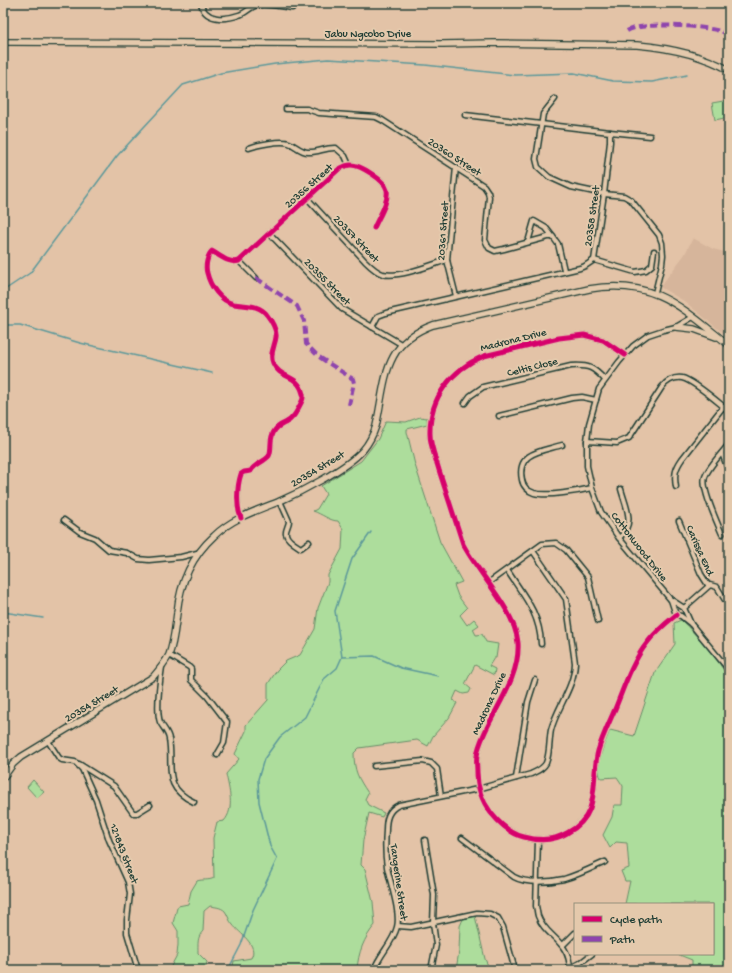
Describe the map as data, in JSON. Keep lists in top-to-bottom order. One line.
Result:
{"streets":{"street":["Jabu Ngcobo Drive","20360 Street","20356 Street","20358 Street","20361 Street","20357 Street","20355 Street","Madrona Drive","Celtis Close","20354 Street","Cottonwood Drive","Carissa End","121843 Street","Tangerine Street"]},"crossings":[["20360 Street","20361 Street"],["20356 Street","20357 Street"],["20356 Street","20355 Street"],["20358 Street","20361 Street"],["20358 Street","20355 Street"],["20361 Street","20357 Street"],["20355 Street","20354 Street"],["Madrona Drive","Cottonwood Drive"],["Madrona Drive","Tangerine Street"],["Celtis Close","Cottonwood Drive"],["20354 Street","Cottonwood Drive"]],"legend":["Cycle path","Path"]}
